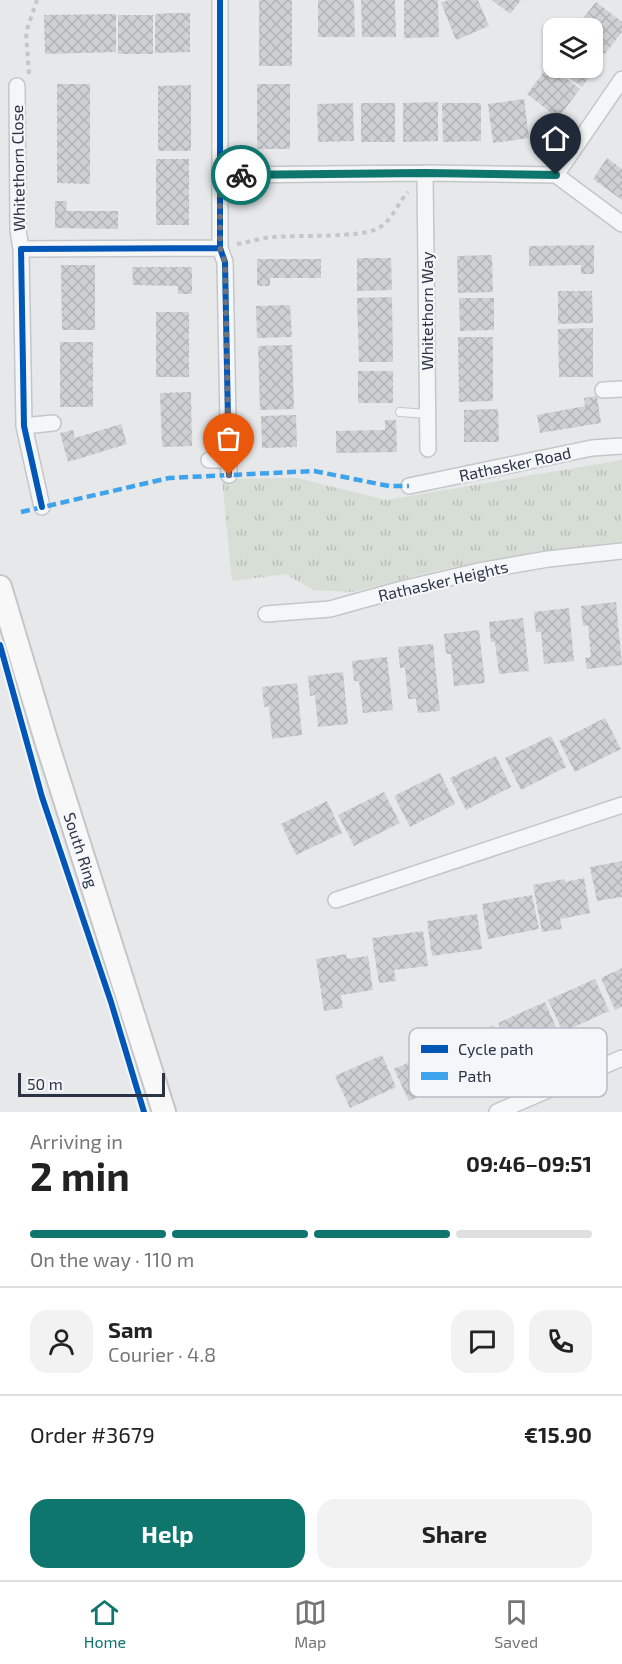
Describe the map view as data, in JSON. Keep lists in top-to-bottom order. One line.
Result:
{"streets":{"main road":["South Ring"],"street":["Whitethorn Close","Whitethorn Way","Rathasker Road","Rathasker Heights"]},"legend":["Cycle path","Path"],"scale_bar":"50 m","page":{"scale":"50 m","heading":["2 min","Arriving in","09:46–09:51"],"panel":["Sam","Courier · 4.8","Order #3679","€15.90"],"bar":"On the way · 110 m","buttons":["Help","Share"],"tabs":["Home","Map","Saved"]}}
